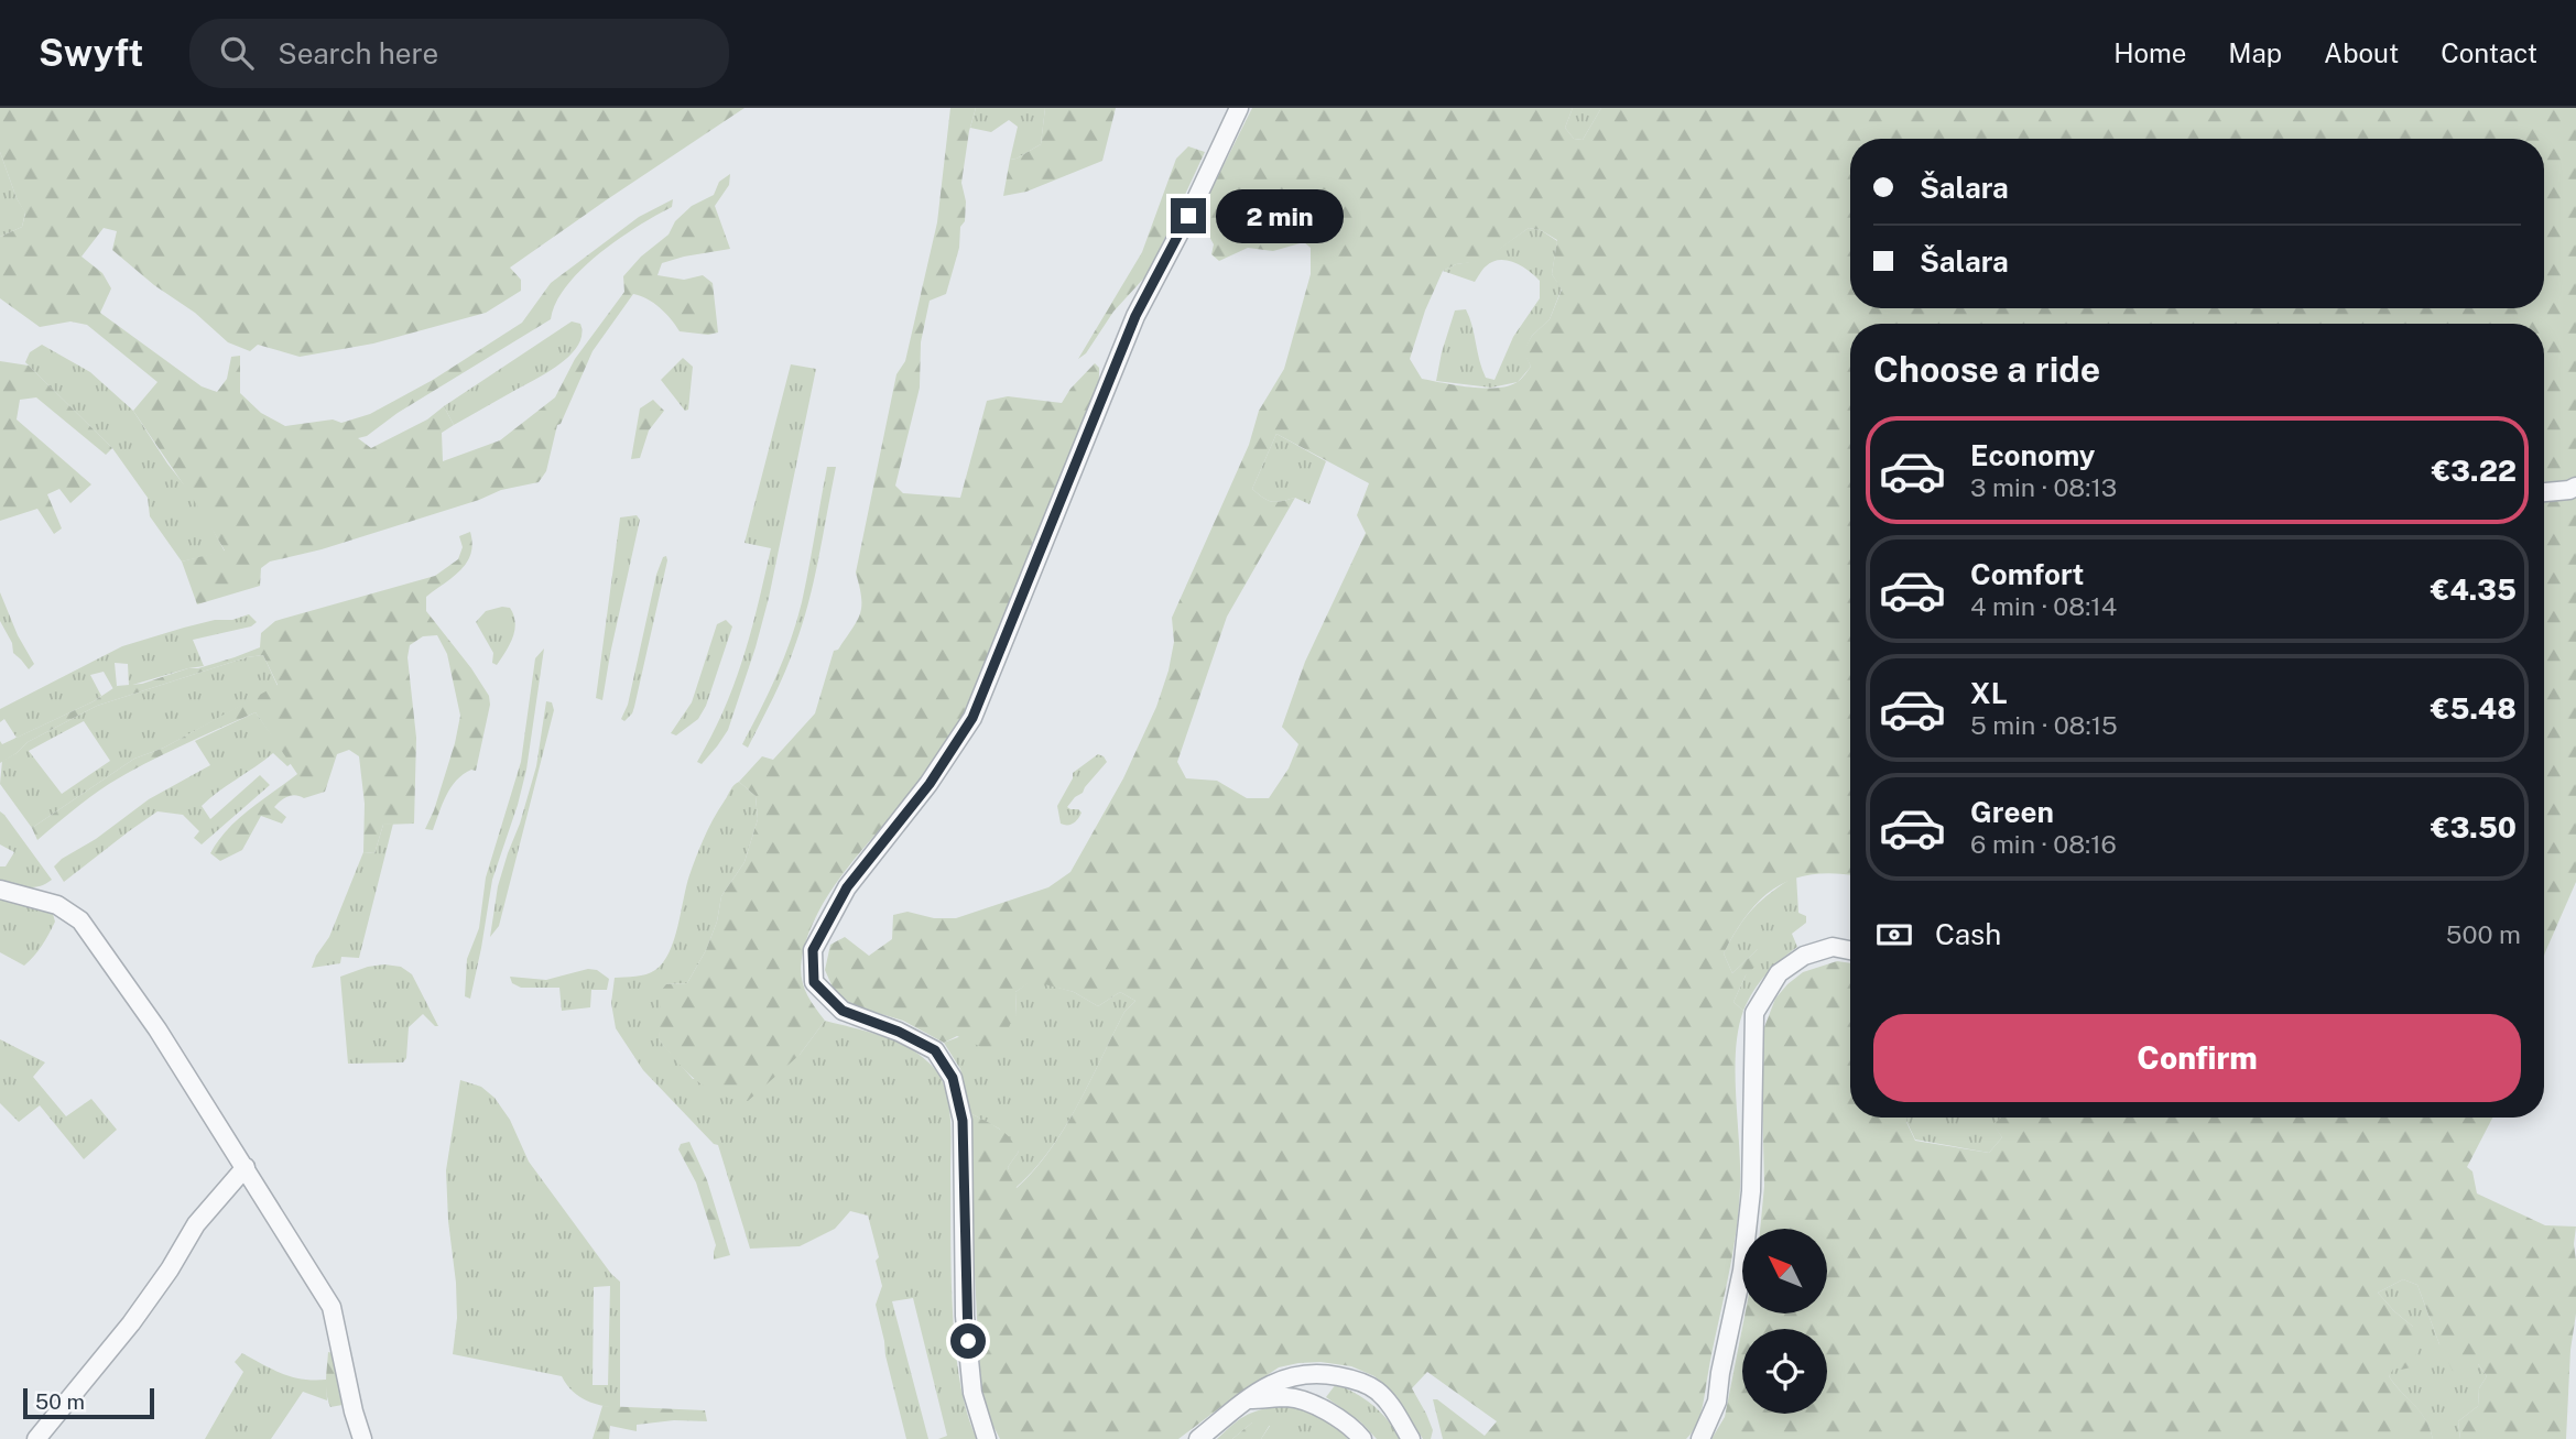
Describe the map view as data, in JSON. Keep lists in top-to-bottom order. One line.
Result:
{"scale_bar":"50 m","north":"top left","page":{"header":"Swyft","search":"Search here","nav":["Home","Map","About","Contact"],"banner":["Šalara","Šalara"],"bubble":"2 min","heading":"Choose a ride","list":[{"name":"Economy","note":"3 min · 08:13","value":"€3.22"},{"name":"Comfort","note":"4 min · 08:14","value":"€4.35"},{"name":"XL","note":"5 min · 08:15","value":"€5.48"},{"name":"Green","note":"6 min · 08:16","value":"€3.50"}],"pay":["Cash","500 m"],"buttons":"Confirm","scale":"50 m"}}
